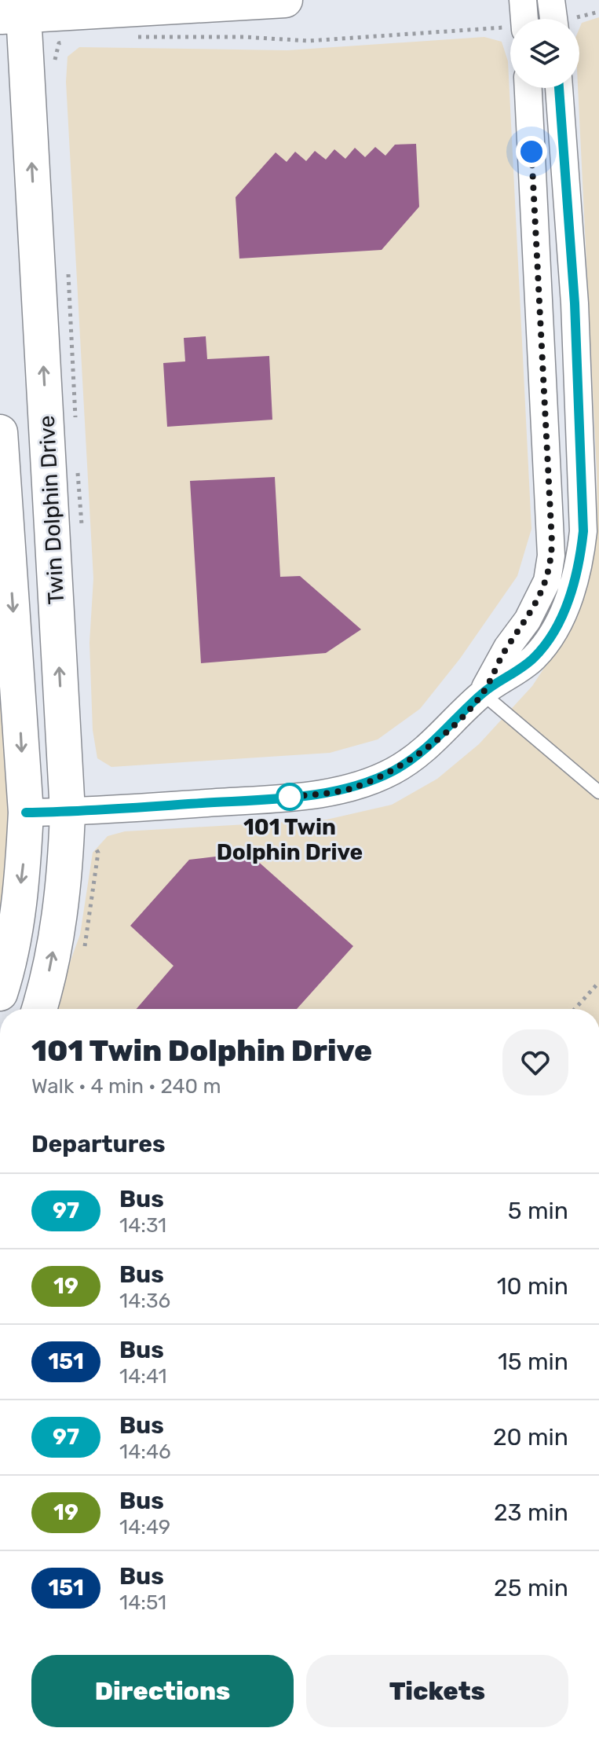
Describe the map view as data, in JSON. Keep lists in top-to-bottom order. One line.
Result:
{"streets":{"main road":["Twin Dolphin Drive"]},"places":["101 Twin Dolphin Drive"],"lines":["bus line 97"],"page":{"heading":[["101 Twin Dolphin Drive","Walk · 4 min · 240 m"],"Departures"],"list":[{"mark":"97","name":"Bus","note":"14:31","value":"5 min"},{"mark":"19","name":"Bus","note":"14:36","value":"10 min"},{"mark":"151","name":"Bus","note":"14:41","value":"15 min"},{"mark":"97","name":"Bus","note":"14:46","value":"20 min"},{"mark":"19","name":"Bus","note":"14:49","value":"23 min"},{"mark":"151","name":"Bus","note":"14:51","value":"25 min"}],"buttons":["Directions","Tickets"]}}
